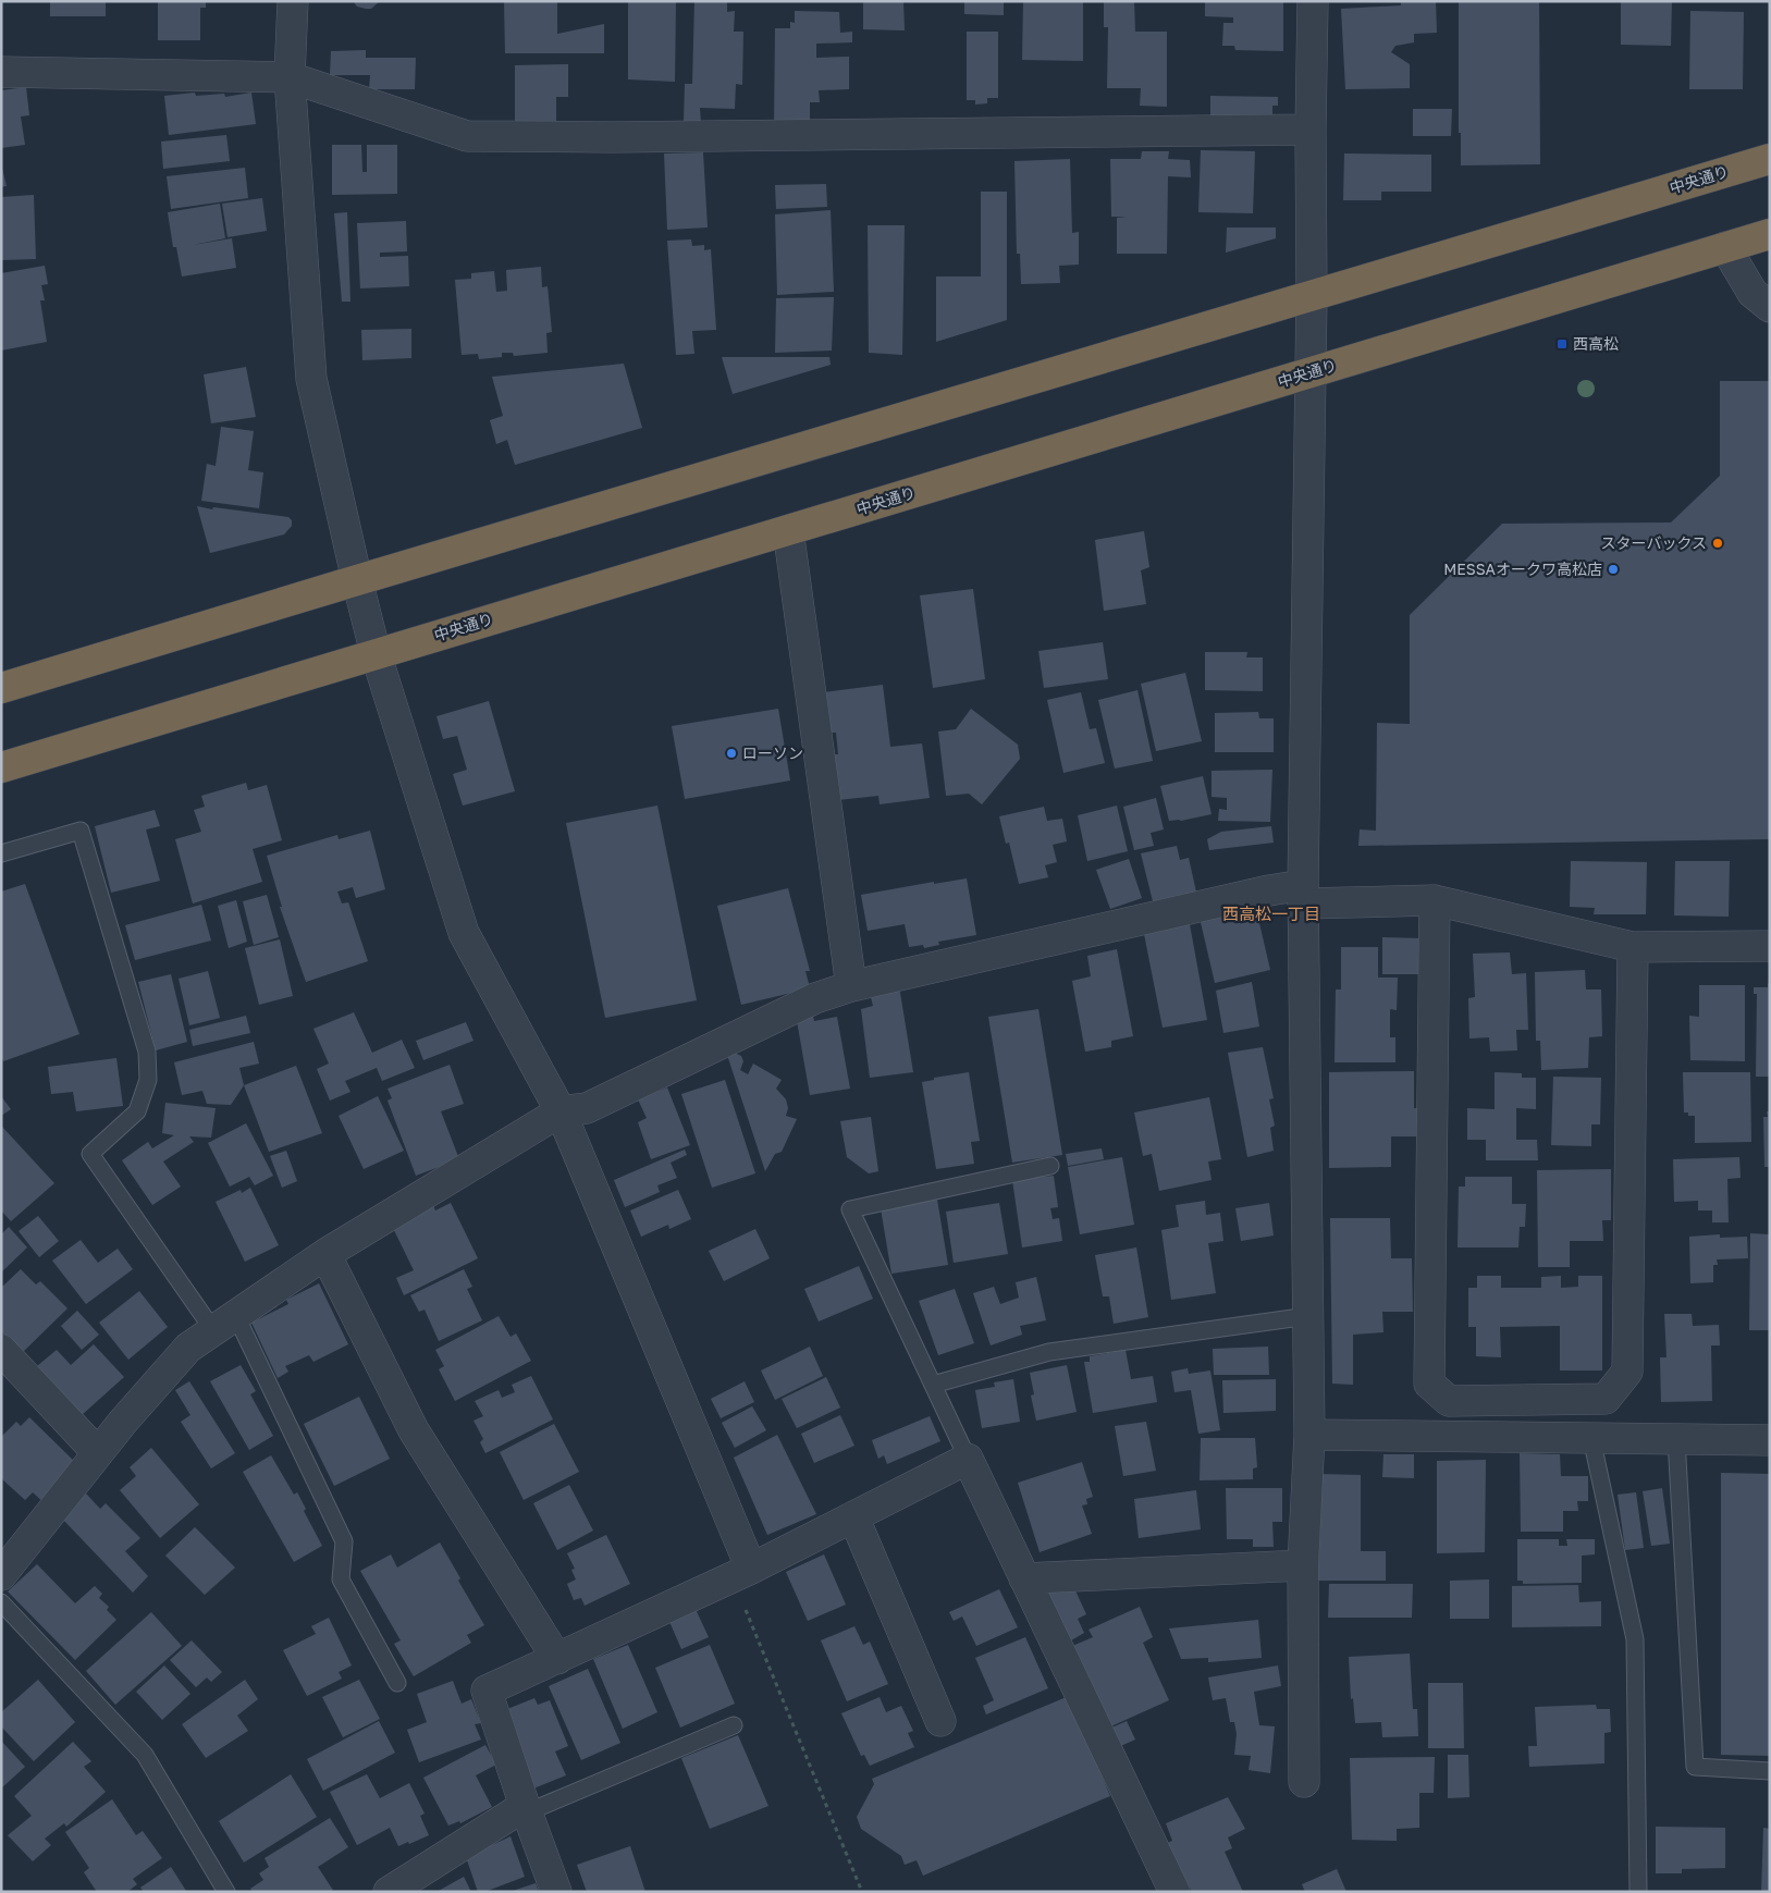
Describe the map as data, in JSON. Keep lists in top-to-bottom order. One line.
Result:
{"streets":{"highway":["中央通り"]},"districts":["西高松一丁目"],"places":{"transit":["西高松"],"other":["スターバックス","MESSAオークワ高松店","ローソン"]}}
